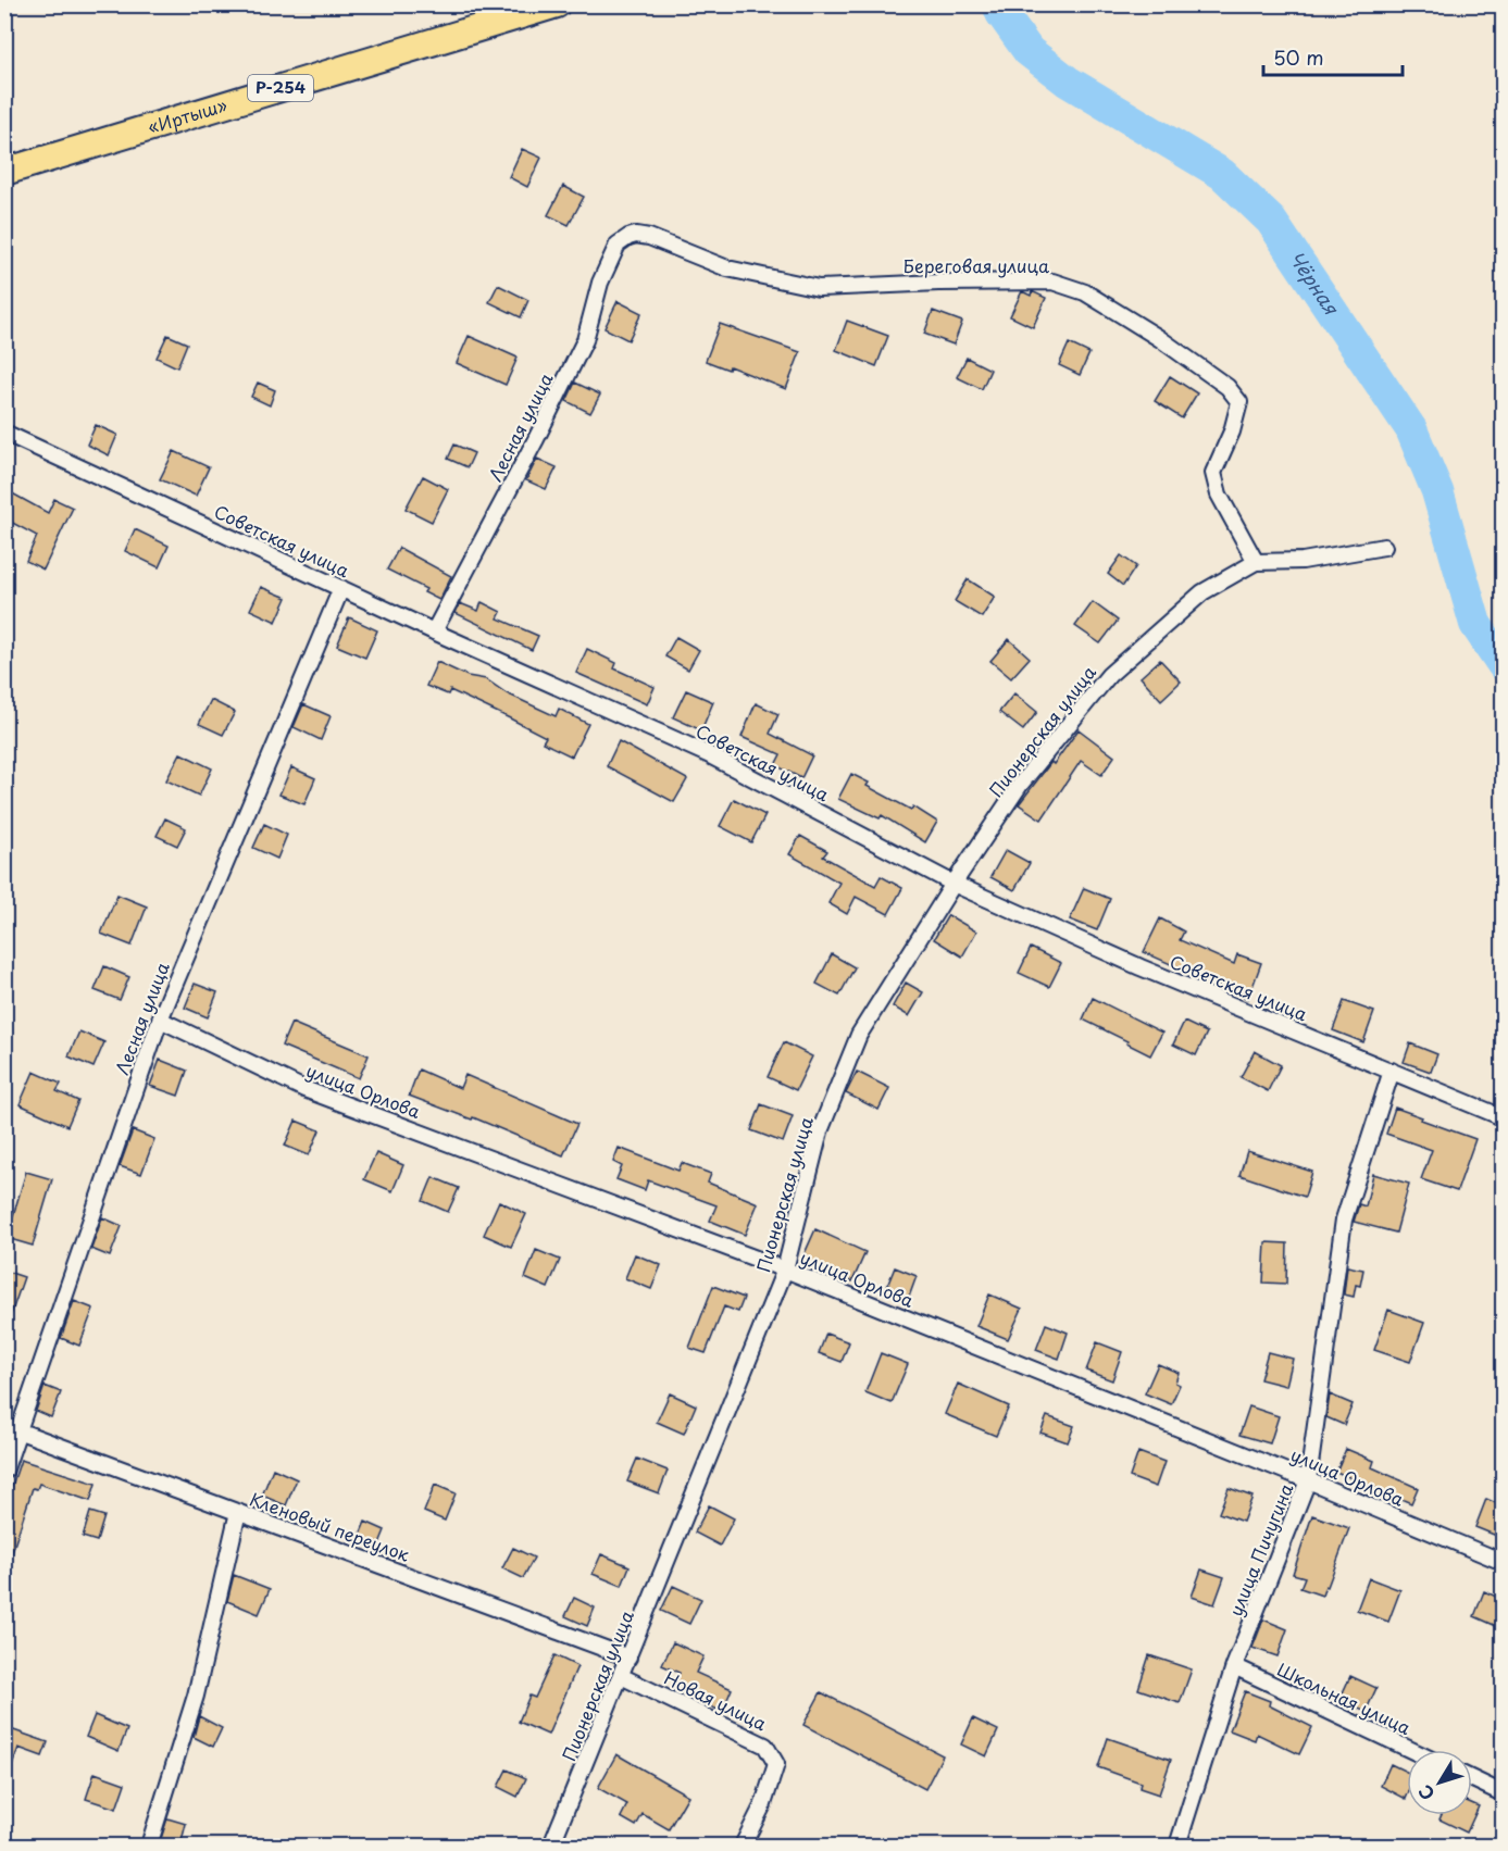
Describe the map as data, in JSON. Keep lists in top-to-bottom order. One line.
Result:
{"streets":{"highway":["Р-254","«Иртыш»"],"street":["Береговая улица","Лесная улица","Советская улица","Пионерская улица","улица Орлова","Кленовый переулок","улица Пичугина","Школьная улица","Новая улица"]},"crossings":[["Береговая улица","Лесная улица"],["Береговая улица","Пионерская улица"],["Лесная улица","Советская улица"],["Лесная улица","улица Орлова"],["Лесная улица","Кленовый переулок"],["Советская улица","Пионерская улица"],["Советская улица","улица Пичугина"],["Пионерская улица","улица Орлова"],["Пионерская улица","Кленовый переулок"],["Пионерская улица","Новая улица"],["улица Орлова","улица Пичугина"],["улица Пичугина","Школьная улица"]],"water":["Чёрная"],"scale_bar":"50 m","north":"bottom left"}
